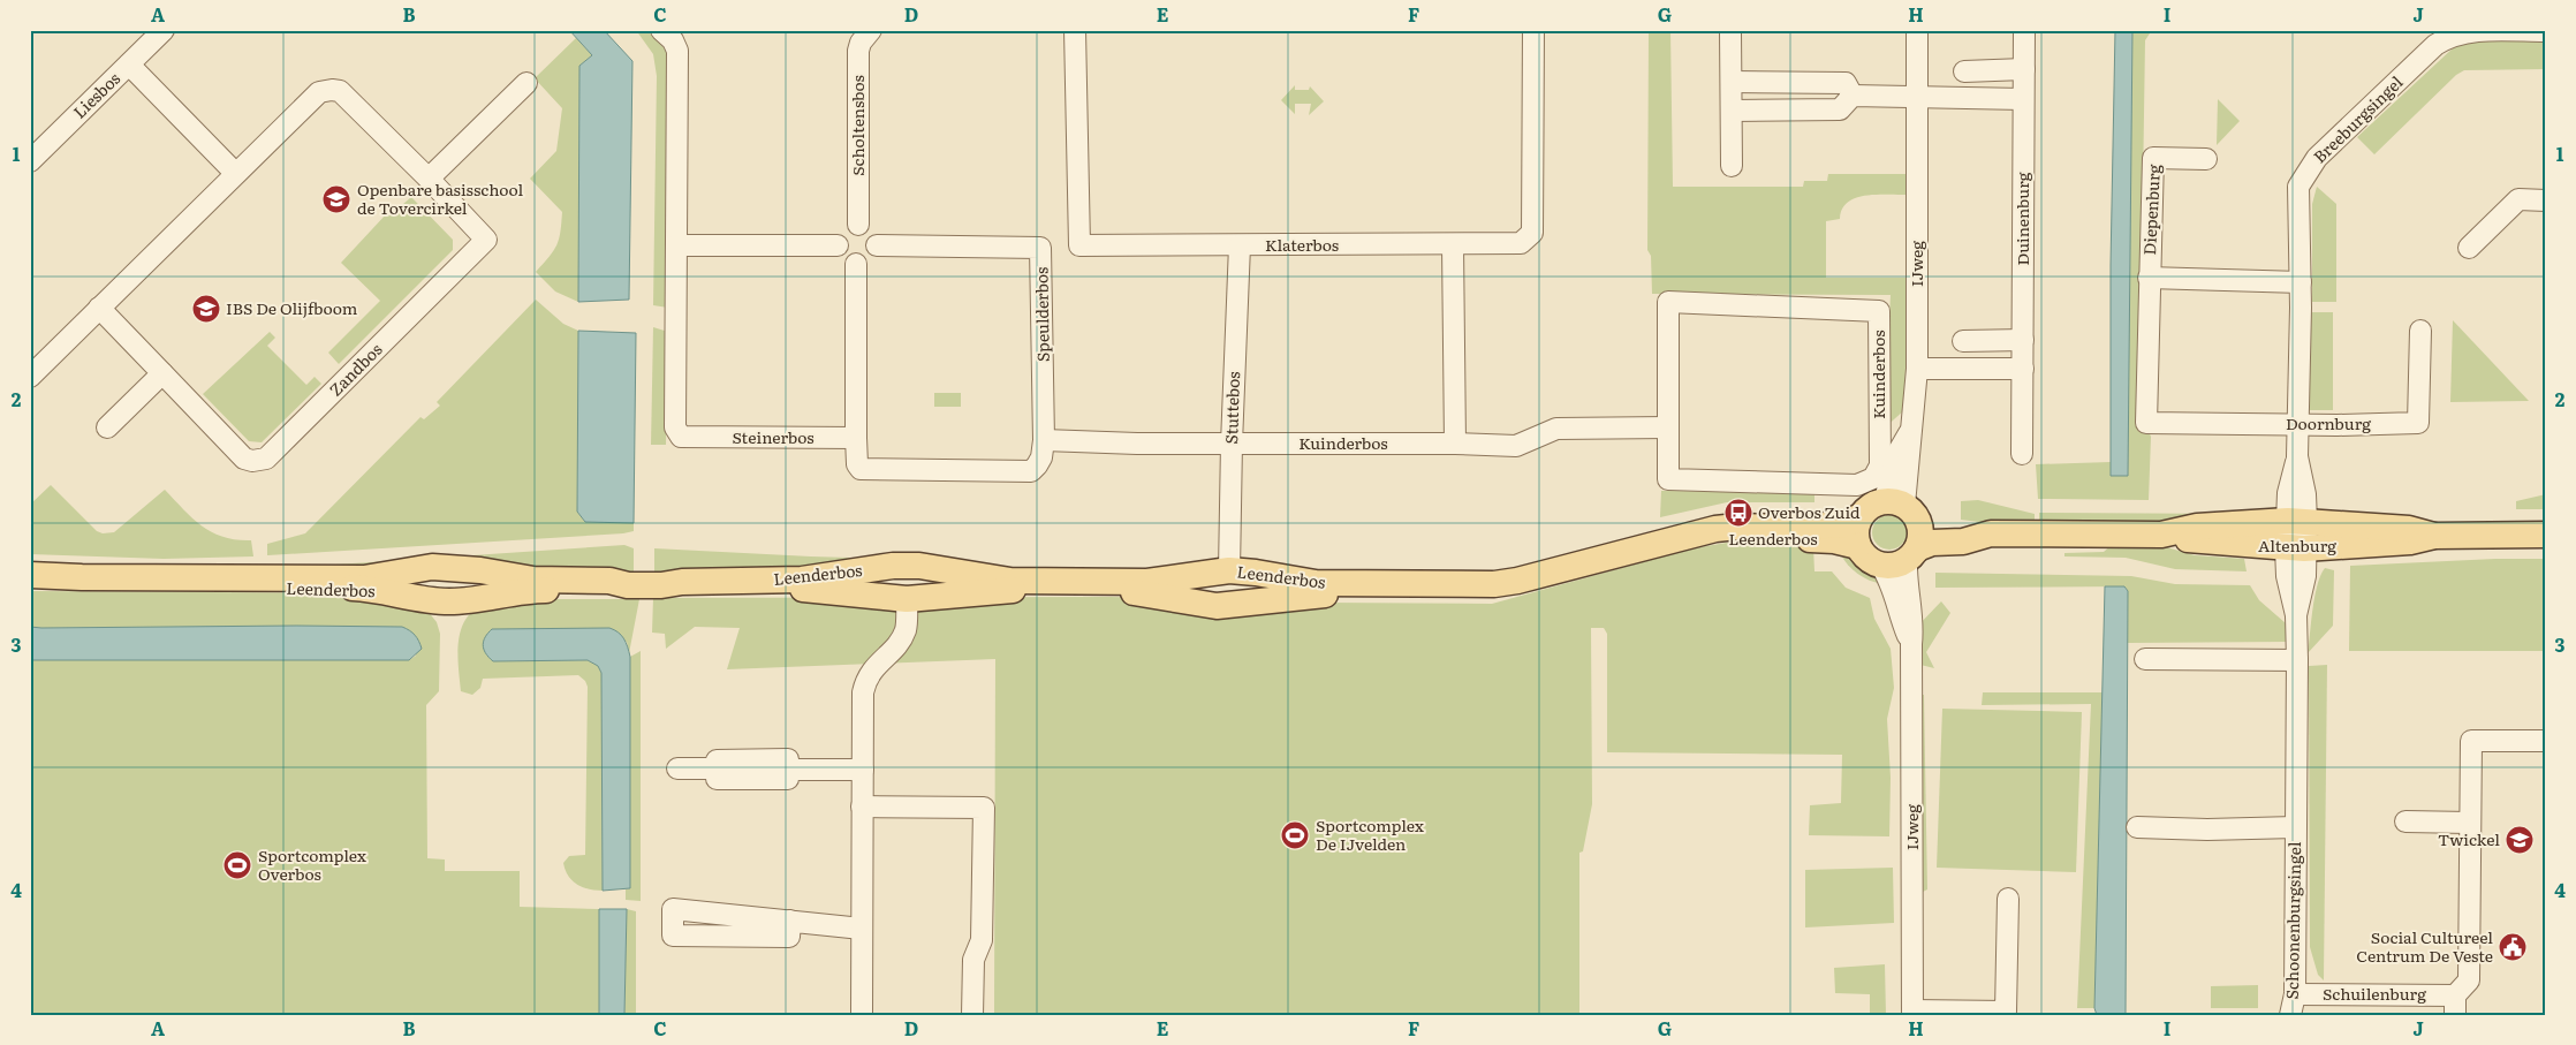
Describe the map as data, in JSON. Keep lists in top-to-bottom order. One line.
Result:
{"streets":{"main road":["Leenderbos","Altenburg"],"street":["Liesbos","Breeburgsingel","Scholtensbos","Diepenburg","Duinenburg","Klaterbos","IJweg","Speulderbos","Zandbos","Kuinderbos","Stuttebos","Doornburg","Steinerbos","Schoonenburgsingel","Schuilenburg"]},"crossings":[["Breeburgsingel","Diepenburg"],["Breeburgsingel","Doornburg"],["Breeburgsingel","Altenburg"],["Breeburgsingel","Schoonenburgsingel"],["Scholtensbos","Speulderbos"],["Diepenburg","Doornburg"],["Klaterbos","Stuttebos"],["IJweg","Leenderbos"],["IJweg","Altenburg"],["Kuinderbos","Stuttebos"],["Stuttebos","Leenderbos"],["Leenderbos","Altenburg"],["Altenburg","Schoonenburgsingel"],["Schoonenburgsingel","Schuilenburg"]],"places":{"school or university":["Openbare basisschool de Tovercirkel","IBS De Olijfboom","Twickel"],"bus stop":["Overbos Zuid"],"sports":["Sportcomplex De IJvelden","Sportcomplex Overbos"],"public building":["Social Cultureel Centrum De Veste"]},"grid":{"columns":["A","B","C","D","E","F","G","H","I","J"],"rows":["1","2","3","4"]}}
